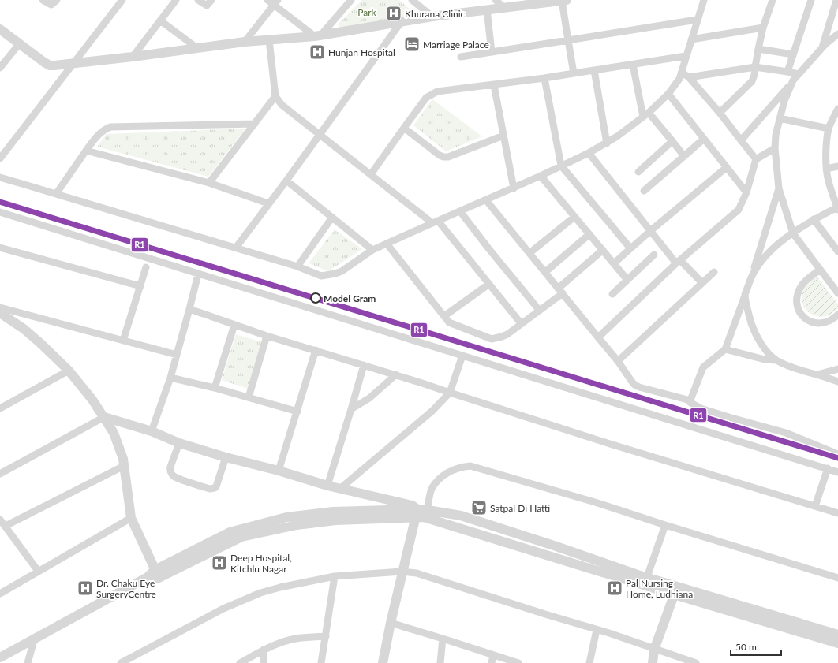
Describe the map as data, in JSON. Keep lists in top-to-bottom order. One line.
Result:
{"parks":["Park"],"places":{"hospital":["Khurana Clinic","Hunjan Hospital","Deep Hospital, Kitchlu Nagar","Dr. Chaku Eye SurgeryCentre","Pal Nursing Home, Ludhiana"],"hotel":["Marriage Palace"],"other":["Model Gram"],"supermarket":["Satpal Di Hatti"]},"lines":["transit line R1"],"scale_bar":"50 m"}
